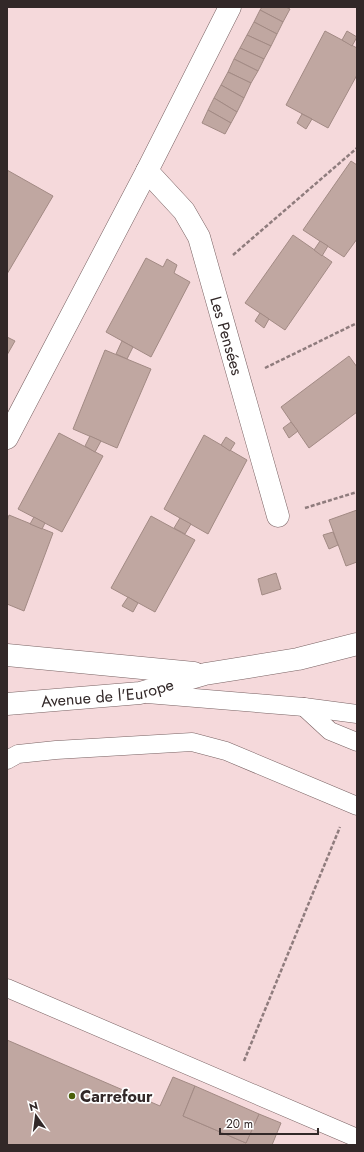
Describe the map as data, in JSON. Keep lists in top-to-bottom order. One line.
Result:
{"streets":{"street":["Les Pensées","Avenue de l'Europe"]},"places":["Carrefour"],"scale_bar":"20 m","north":"top"}
